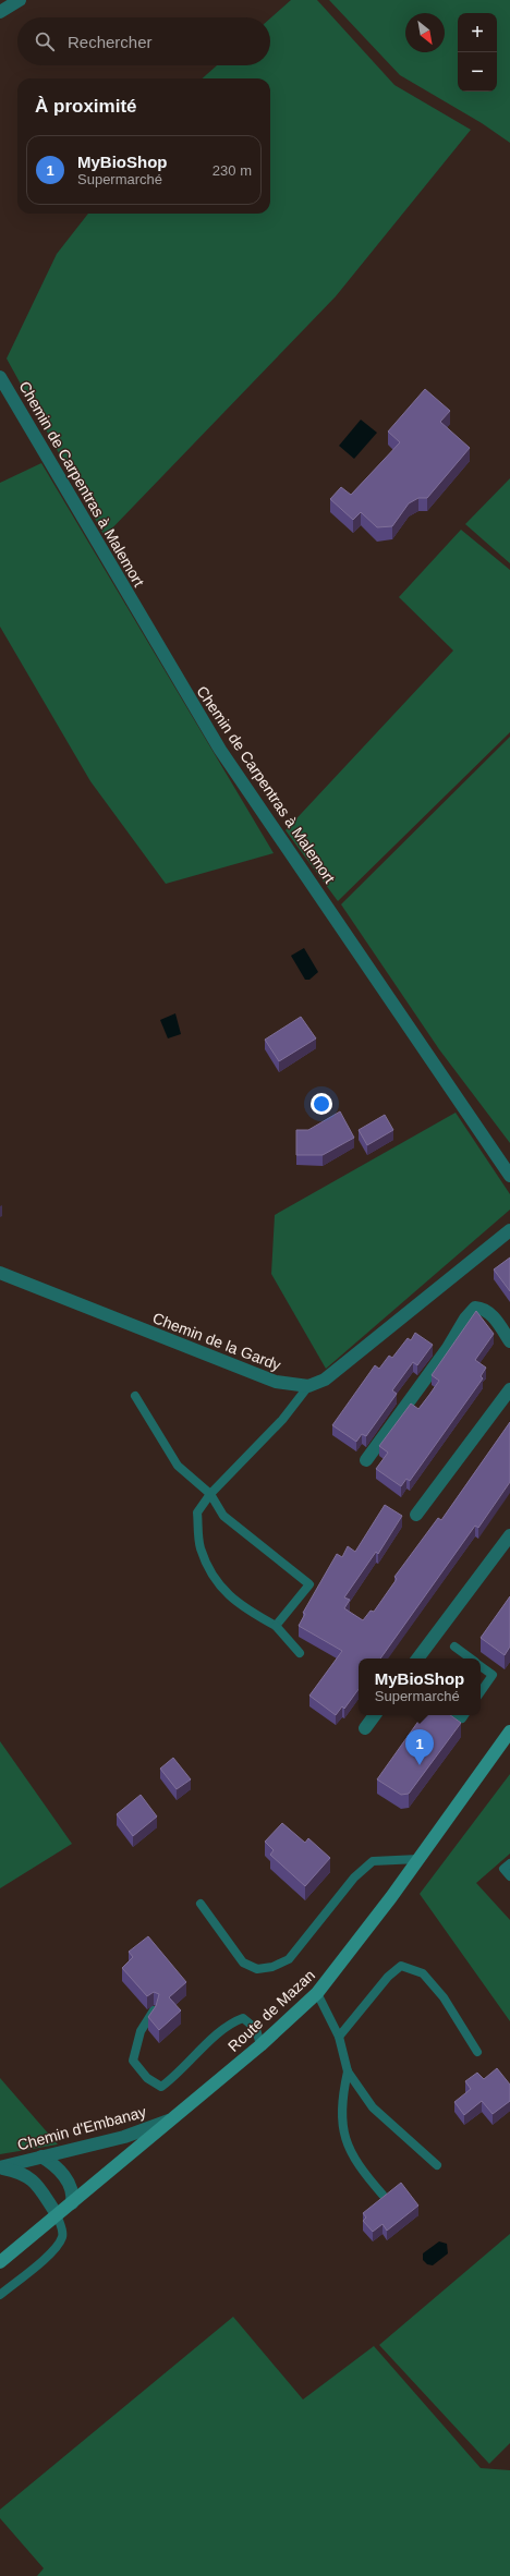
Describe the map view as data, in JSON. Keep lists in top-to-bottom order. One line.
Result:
{"streets":{"main road":["Route de Mazan"],"street":["Chemin de Carpentras à Malemort","Chemin de la Gardy","Chemin d'Embanay"]},"crossings":[["Route de Mazan","Chemin d'Embanay"]],"north":"bottom right","page":{"map_buttons":["+","−"],"search":"Rechercher","heading":"À proximité","list":[{"mark":"1","name":"MyBioShop","note":"Supermarché","value":"230 m"}],"popup":["MyBioShop","Supermarché"],"pins":"1"}}
